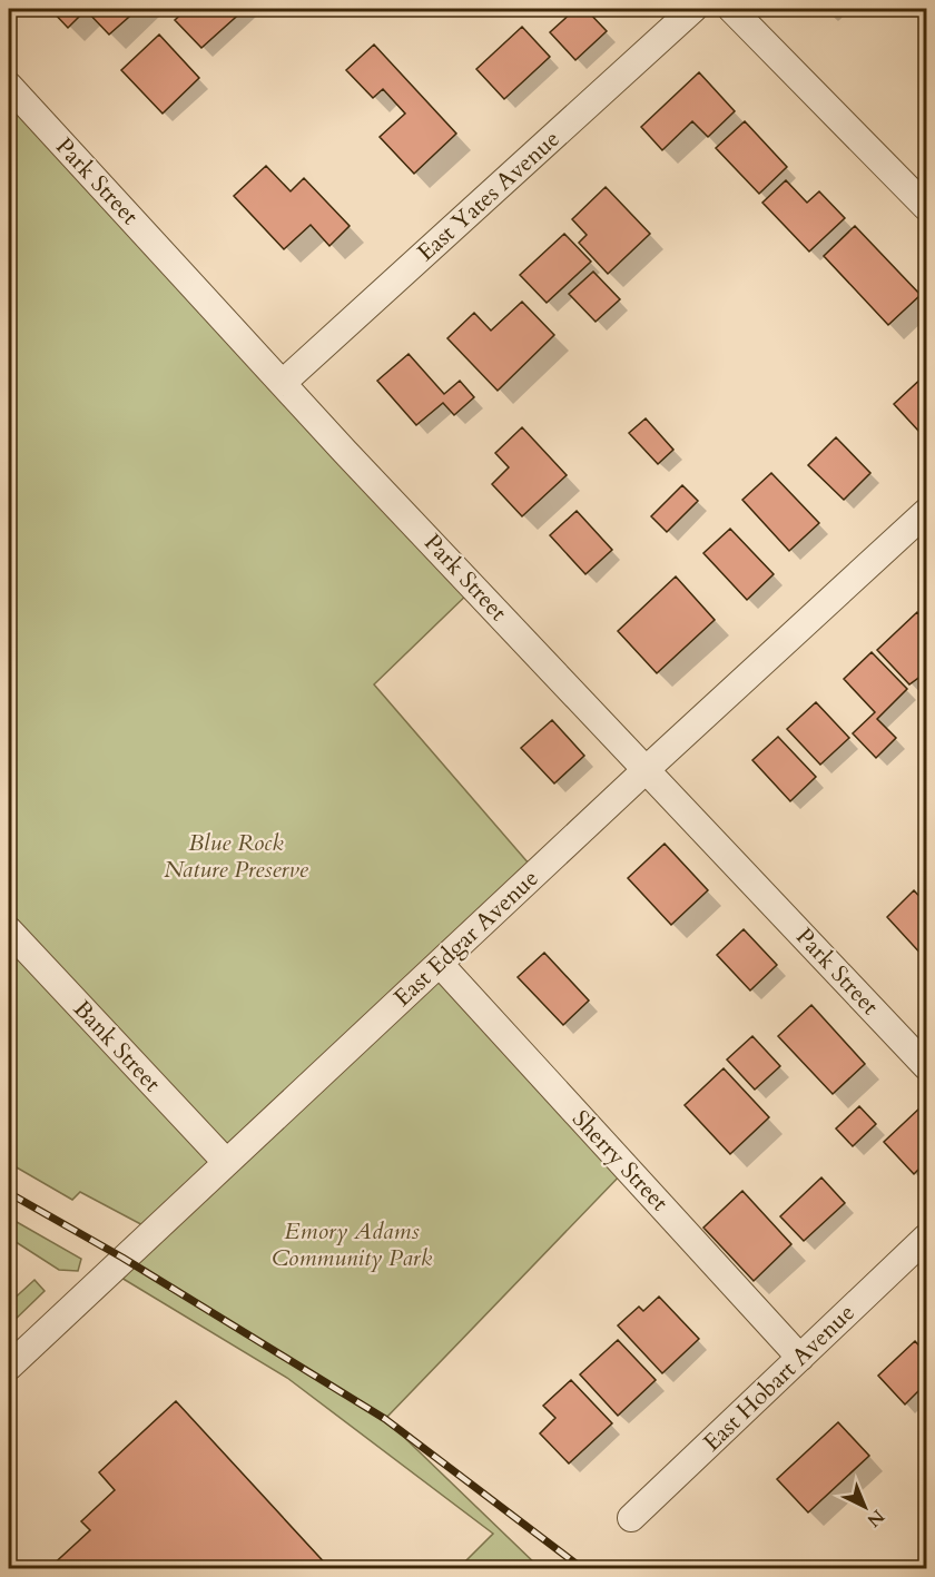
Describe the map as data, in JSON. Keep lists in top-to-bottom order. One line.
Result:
{"streets":{"street":["Park Street","East Yates Avenue","East Edgar Avenue","Bank Street","Sherry Street","East Hobart Avenue"]},"crossings":[["Park Street","East Yates Avenue"],["Park Street","East Edgar Avenue"],["East Edgar Avenue","Bank Street"],["East Edgar Avenue","Sherry Street"],["Sherry Street","East Hobart Avenue"]],"parks":["Blue Rock Nature Preserve","Emory Adams Community Park"],"north":"bottom right"}
